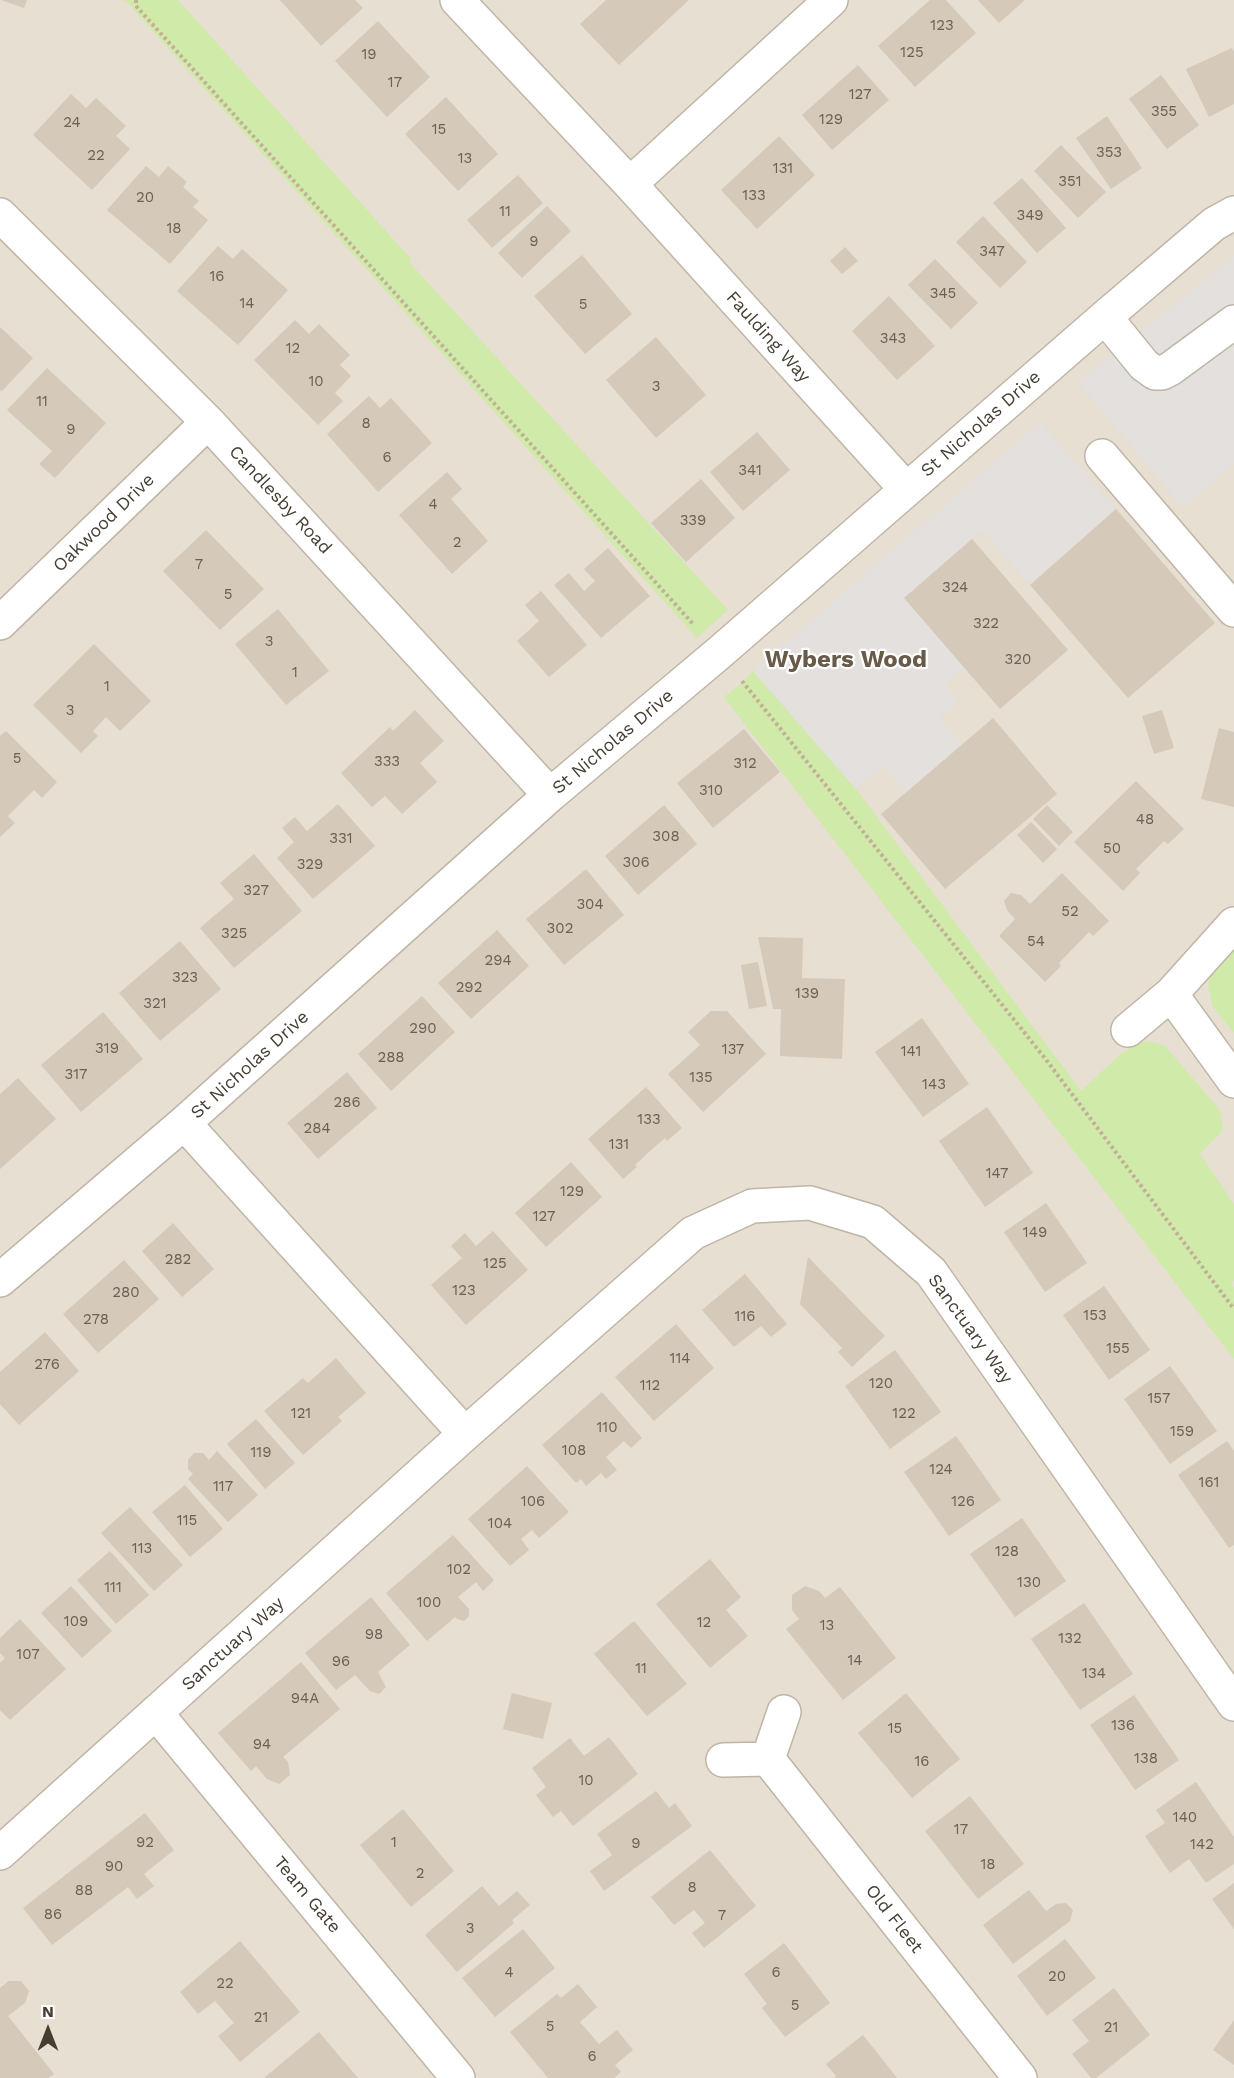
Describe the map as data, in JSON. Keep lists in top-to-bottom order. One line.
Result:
{"streets":{"street":["Faulding Way","St Nicholas Drive","Candlesby Road","Oakwood Drive","Sanctuary Way","Team Gate","Old Fleet"]},"crossings":[["Faulding Way","St Nicholas Drive"],["St Nicholas Drive","Candlesby Road"],["Candlesby Road","Oakwood Drive"],["Sanctuary Way","Team Gate"]],"districts":["Wybers Wood"],"house_numbers":["123","125","19","17","127","355","129","24","15","353","22","13","131","351","133","20","11","349","18","9","347","16","345","14","5","343","12","10","3","11","8","9","6","341","4","339","2","7","324","5","322","3","320","1","1","3","5","333","312","310","48","308","331","50","306","329","327","304","52","302","325","54","294","323","292","139","321","290","319","137","141","288","317","135","143","286","133","284","131","147","129","127","149","282","125","123","280","153","116","278","155","114","276","120","112","157","121","122","110","159","108","119","124","161","117","106","126","115","104","113","128","102","130","111","100","109","12","13","98","132","107","14","96","11","134","94A","136","15","94","138","16","10","140","17","92","1","9","142","18","90","2","8","88","86","7","3","4","6","20","22","5","21","5","21","6"],"north":"top"}
